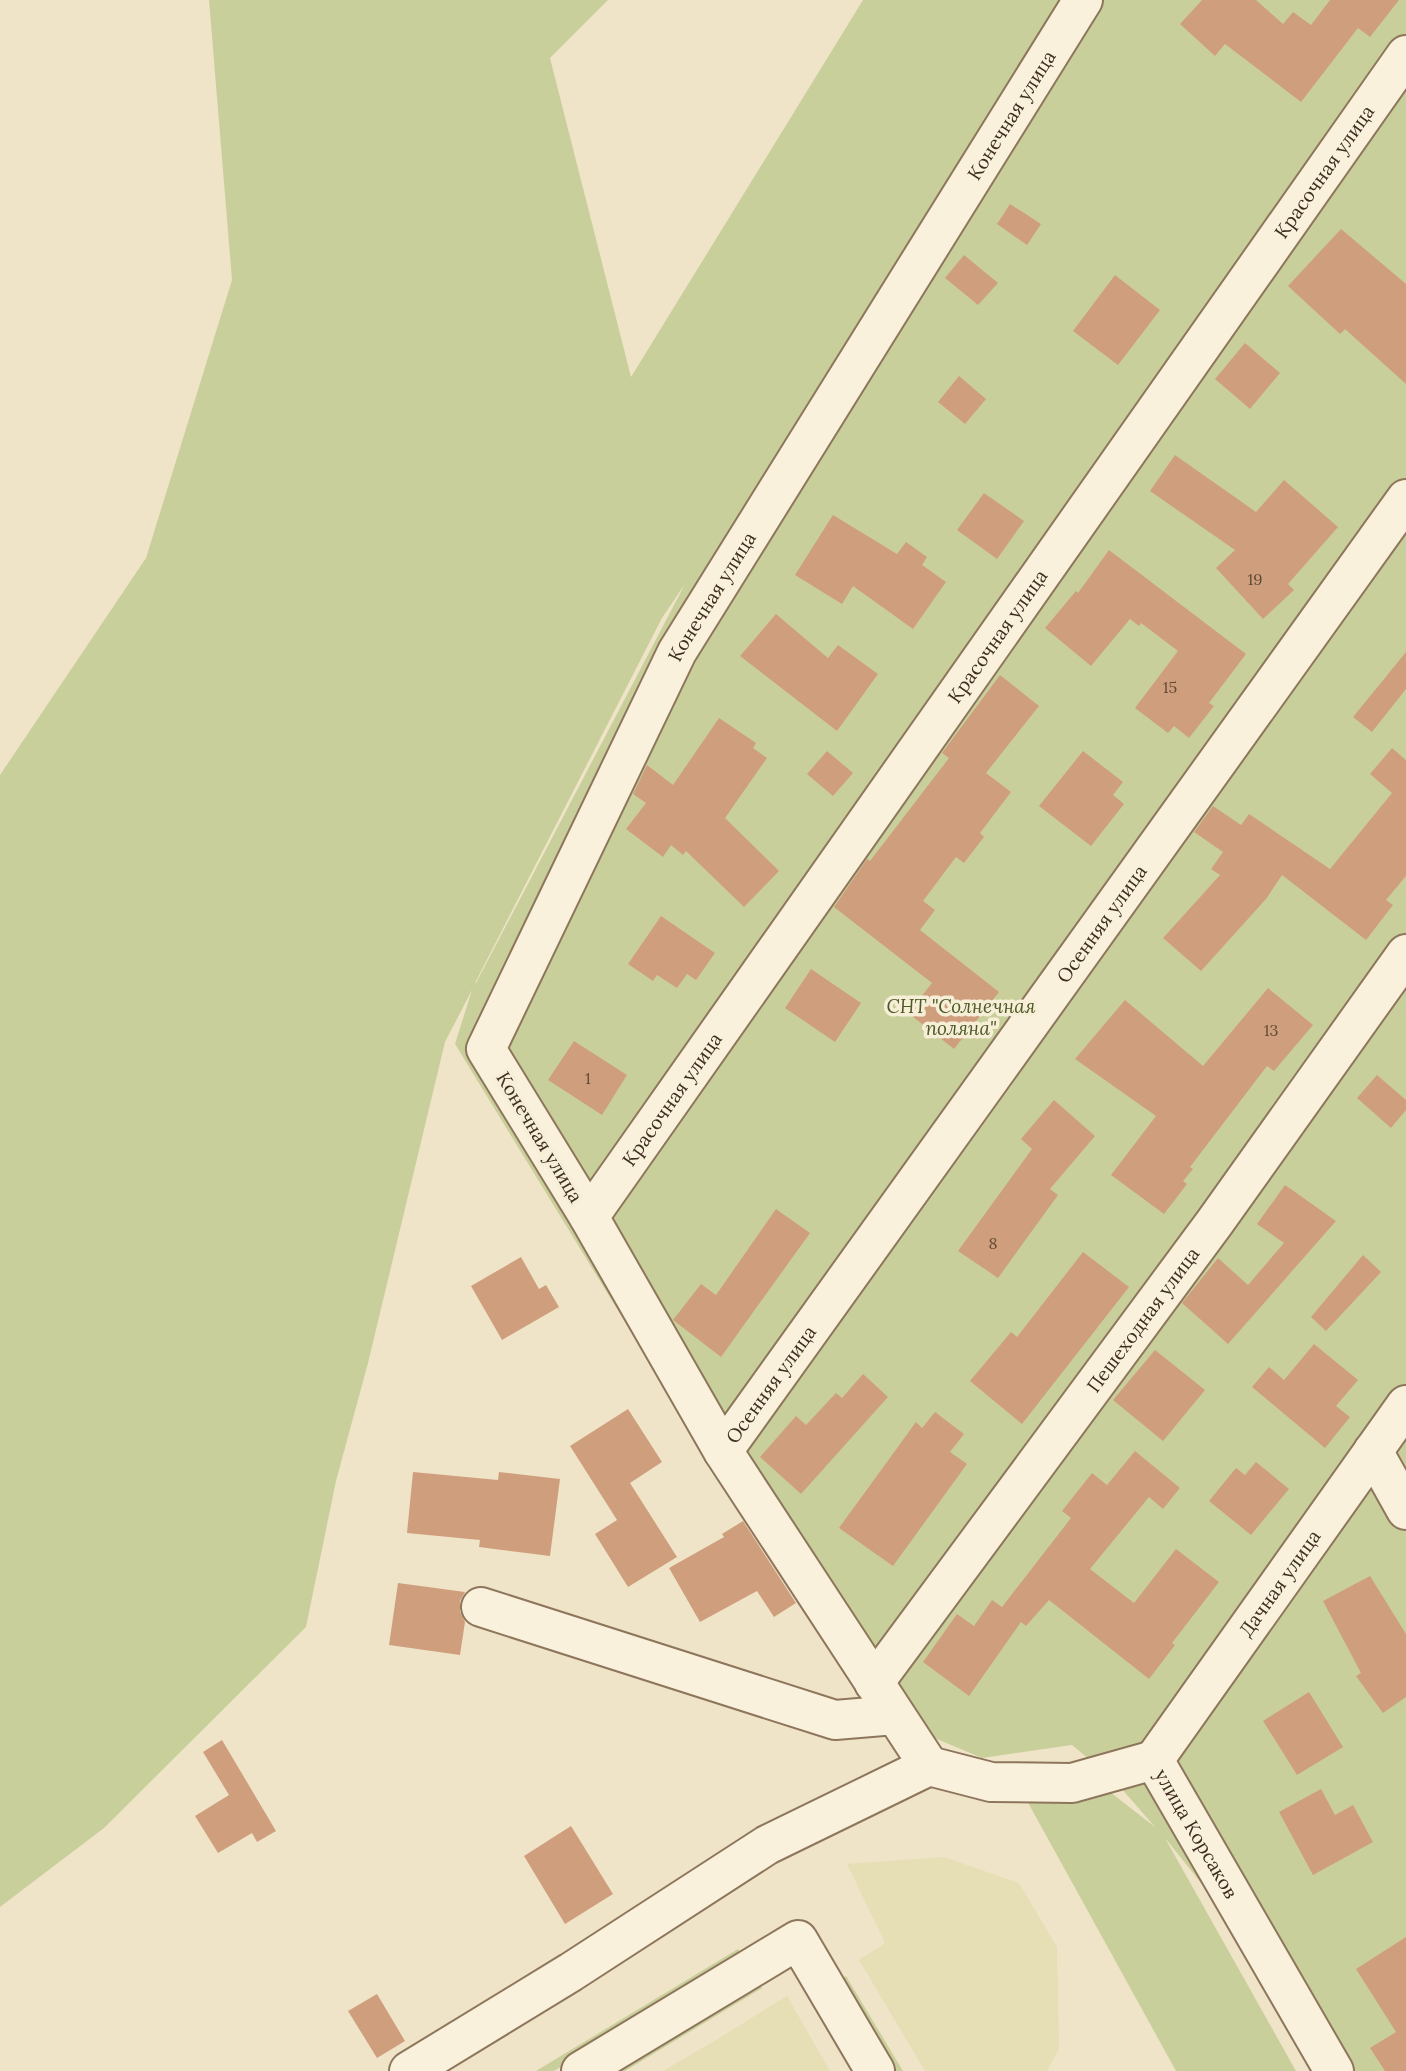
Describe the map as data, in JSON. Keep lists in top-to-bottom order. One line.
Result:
{"streets":{"street":["Конечная улица","Красочная улица","Осенняя улица","Пешеходная улица","Дачная улица","улица Корсаков"]},"crossings":[["Конечная улица","Красочная улица"],["Дачная улица","улица Корсаков"]],"parks":["СНТ \"Солнечная поляна\""],"house_numbers":["19","15","13","1","8"]}
